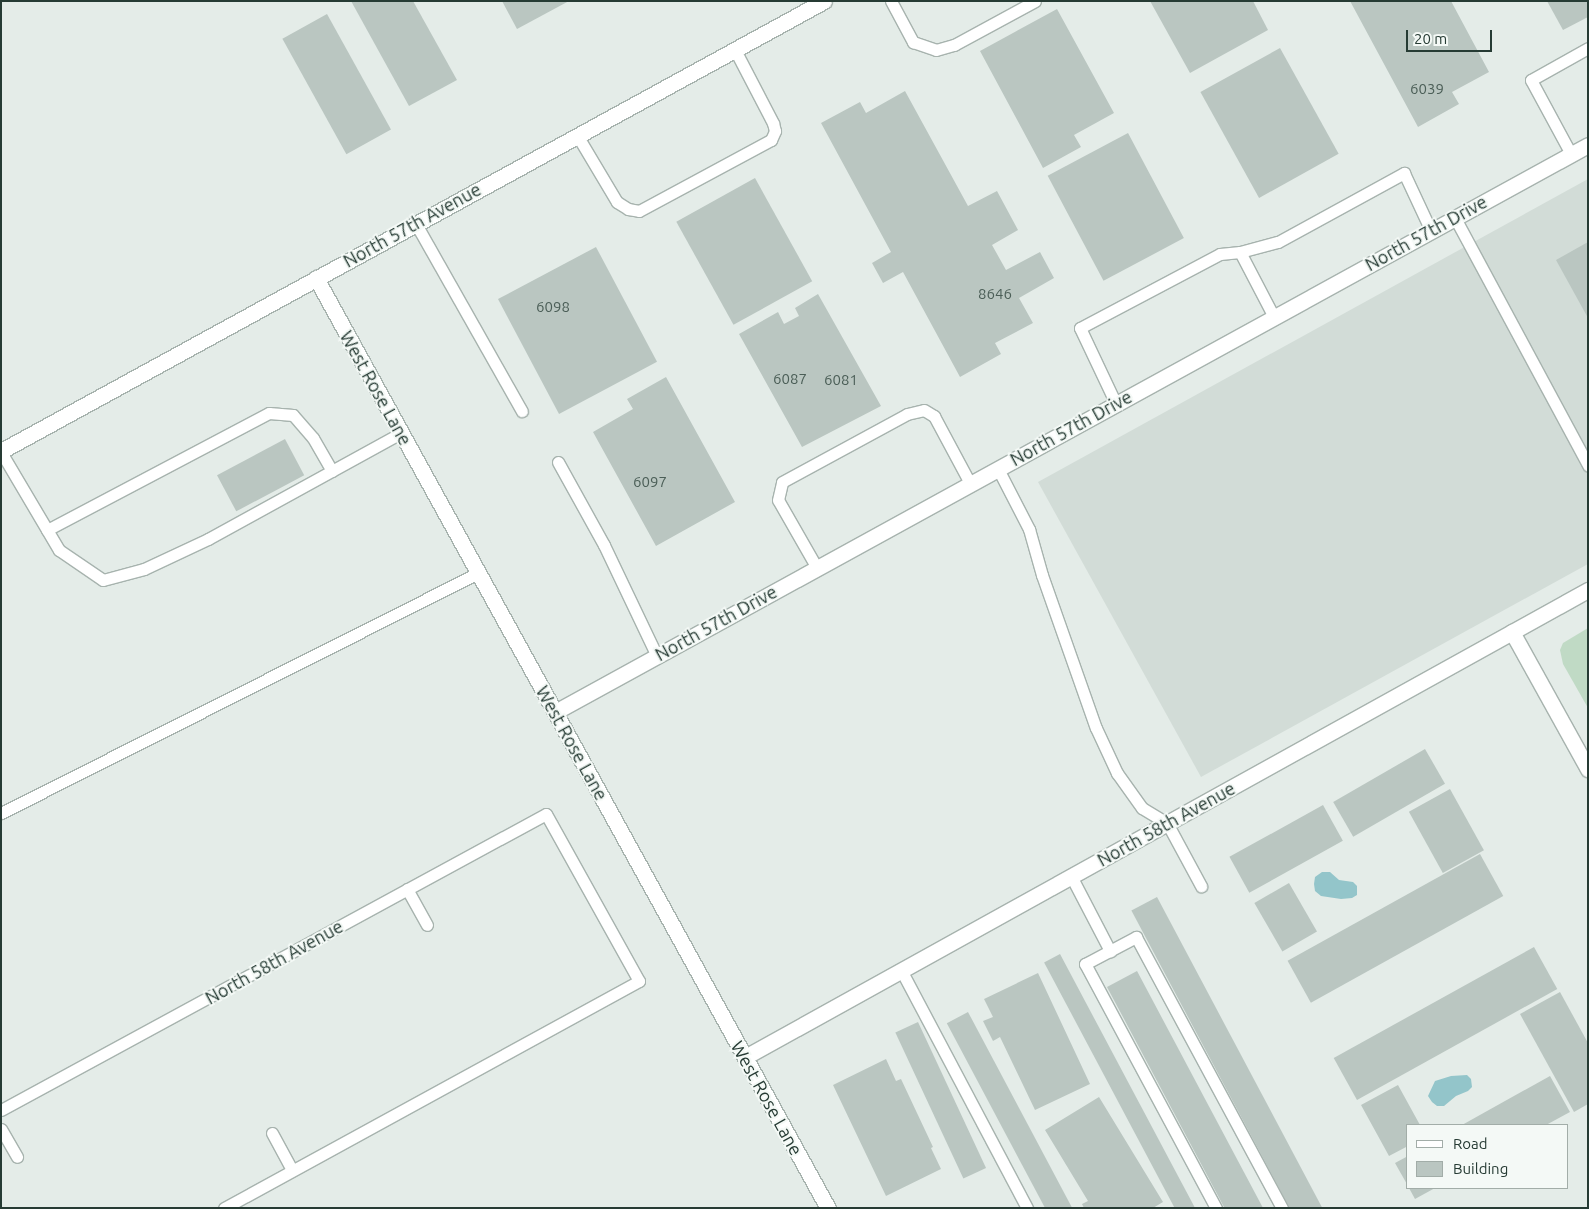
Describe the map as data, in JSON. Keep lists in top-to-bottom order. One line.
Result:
{"streets":{"street":["North 57th Avenue","North 57th Drive","West Rose Lane","North 58th Avenue"]},"crossings":[["North 57th Avenue","West Rose Lane"],["North 57th Drive","West Rose Lane"],["West Rose Lane","North 58th Avenue"]],"house_numbers":["6039","8646","6098","6087","6081","6097"],"legend":["Road","Building"],"scale_bar":"20 m"}
